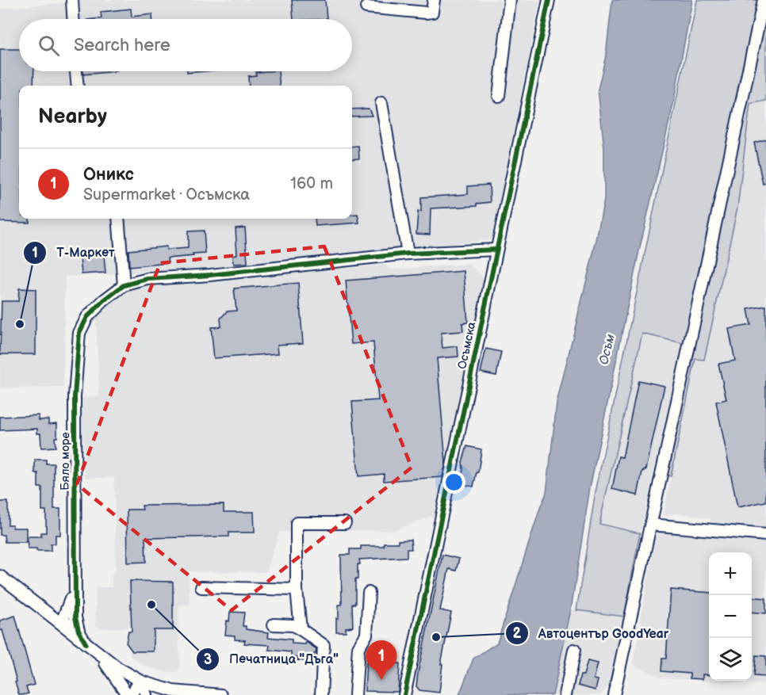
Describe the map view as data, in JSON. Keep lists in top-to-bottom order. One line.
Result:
{"streets":{"street":["Осъмска","Бяло море"]},"water":["Осъм"],"places":["Т-Маркет","Печатница \"Дъга\"","Автоцентър GoodYear"],"page":{"search":"Search here","heading":"Nearby","list":[{"mark":"1","name":"Оникс","note":"Supermarket · Осъмска","value":"160 m"}],"map_buttons":["+","−"],"pins":"1"}}
